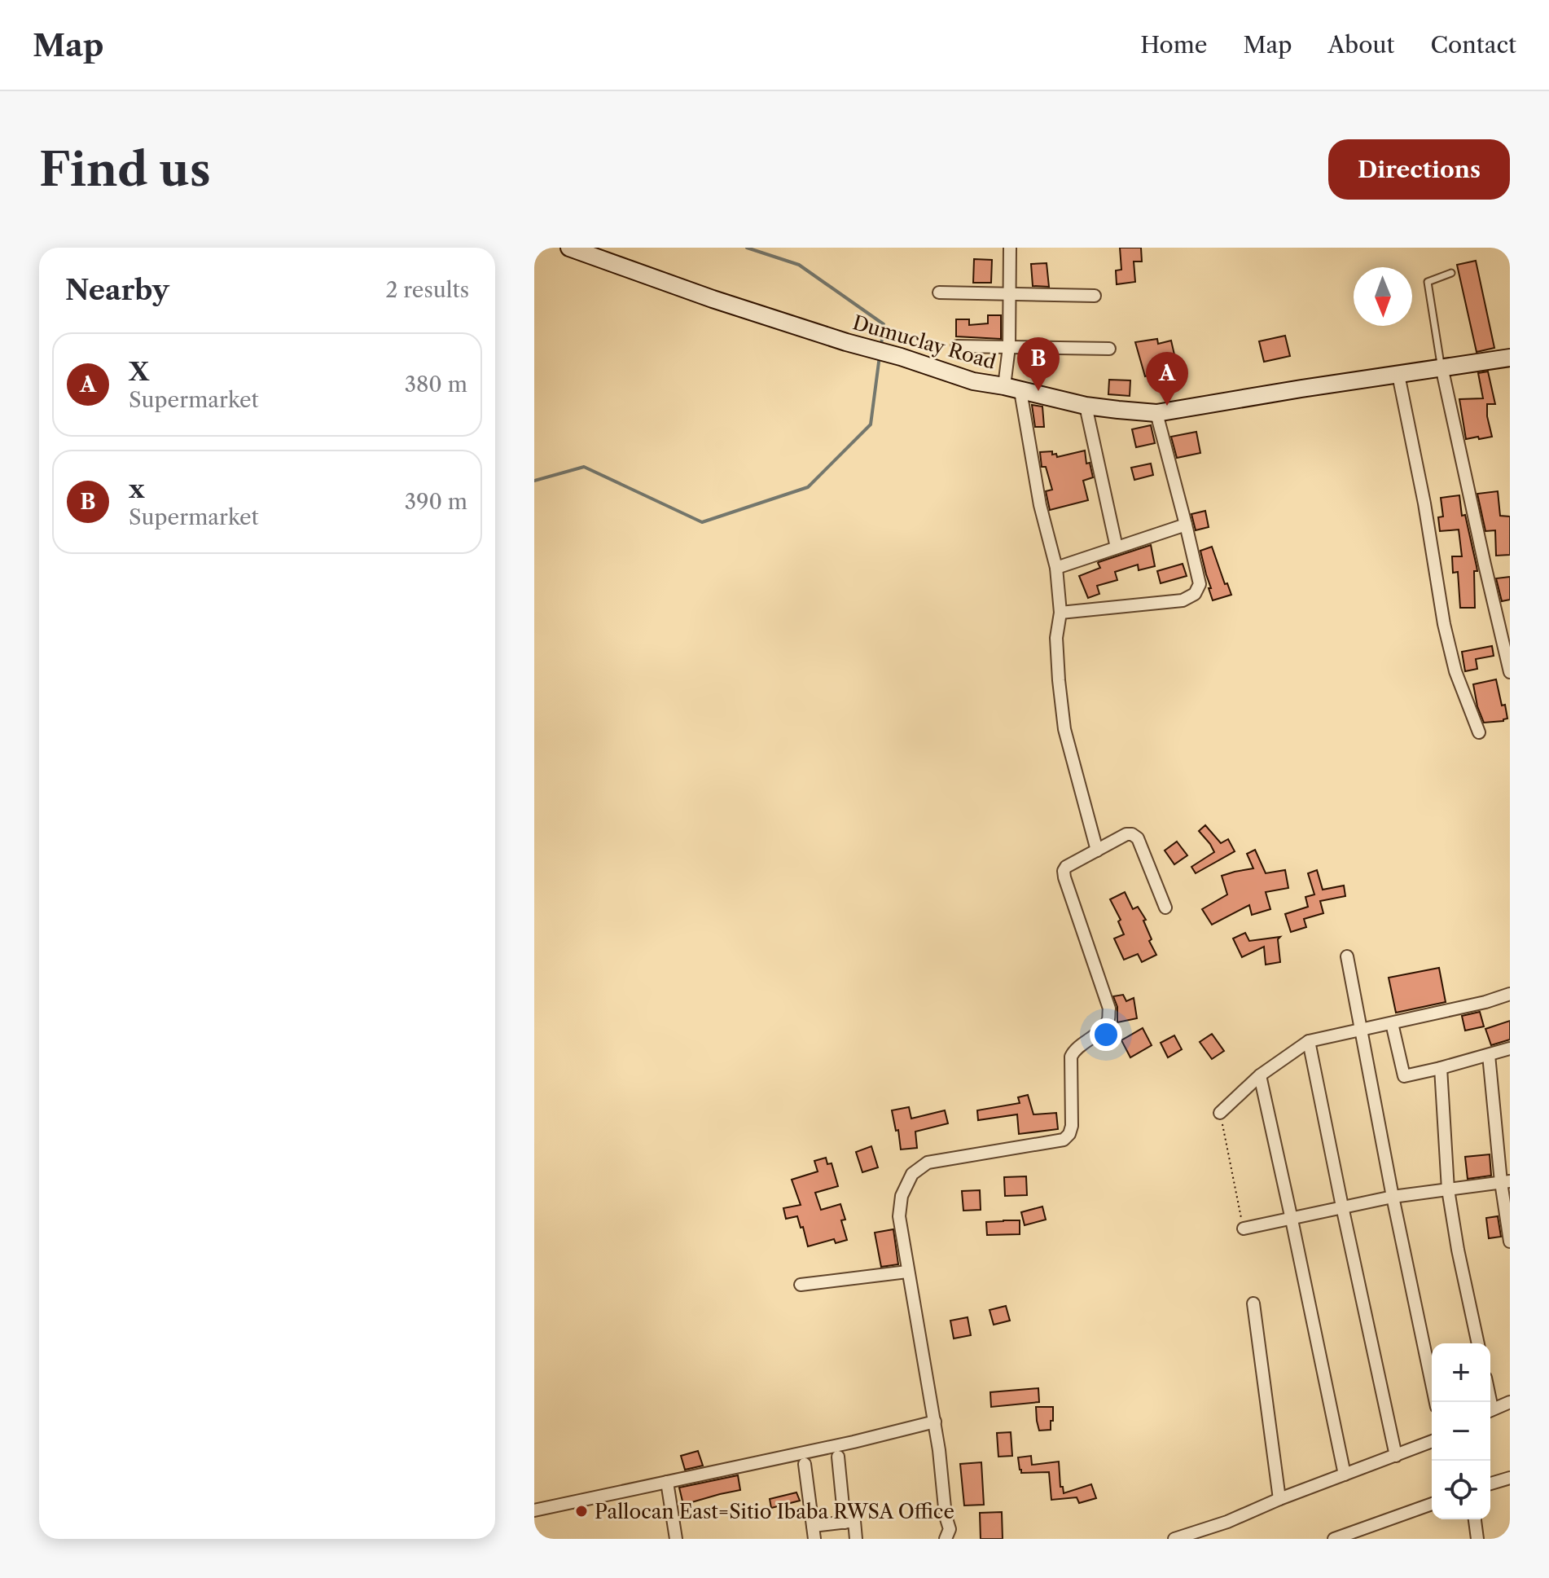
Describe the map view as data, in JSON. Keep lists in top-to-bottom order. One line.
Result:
{"streets":{"street":["Dumuclay Road"]},"places":["Pallocan East=Sitio Ibaba RWSA Office"],"north":"bottom","page":{"header":"Map","nav":["Home","Map","About","Contact"],"buttons":"Directions","title":"Find us","heading":["Nearby","2 results"],"list":[{"mark":"A","name":"X","note":"Supermarket","value":"380 m"},{"mark":"B","name":"x","note":"Supermarket","value":"390 m"}],"pins":["B","A"],"map_buttons":["+","−"]}}
